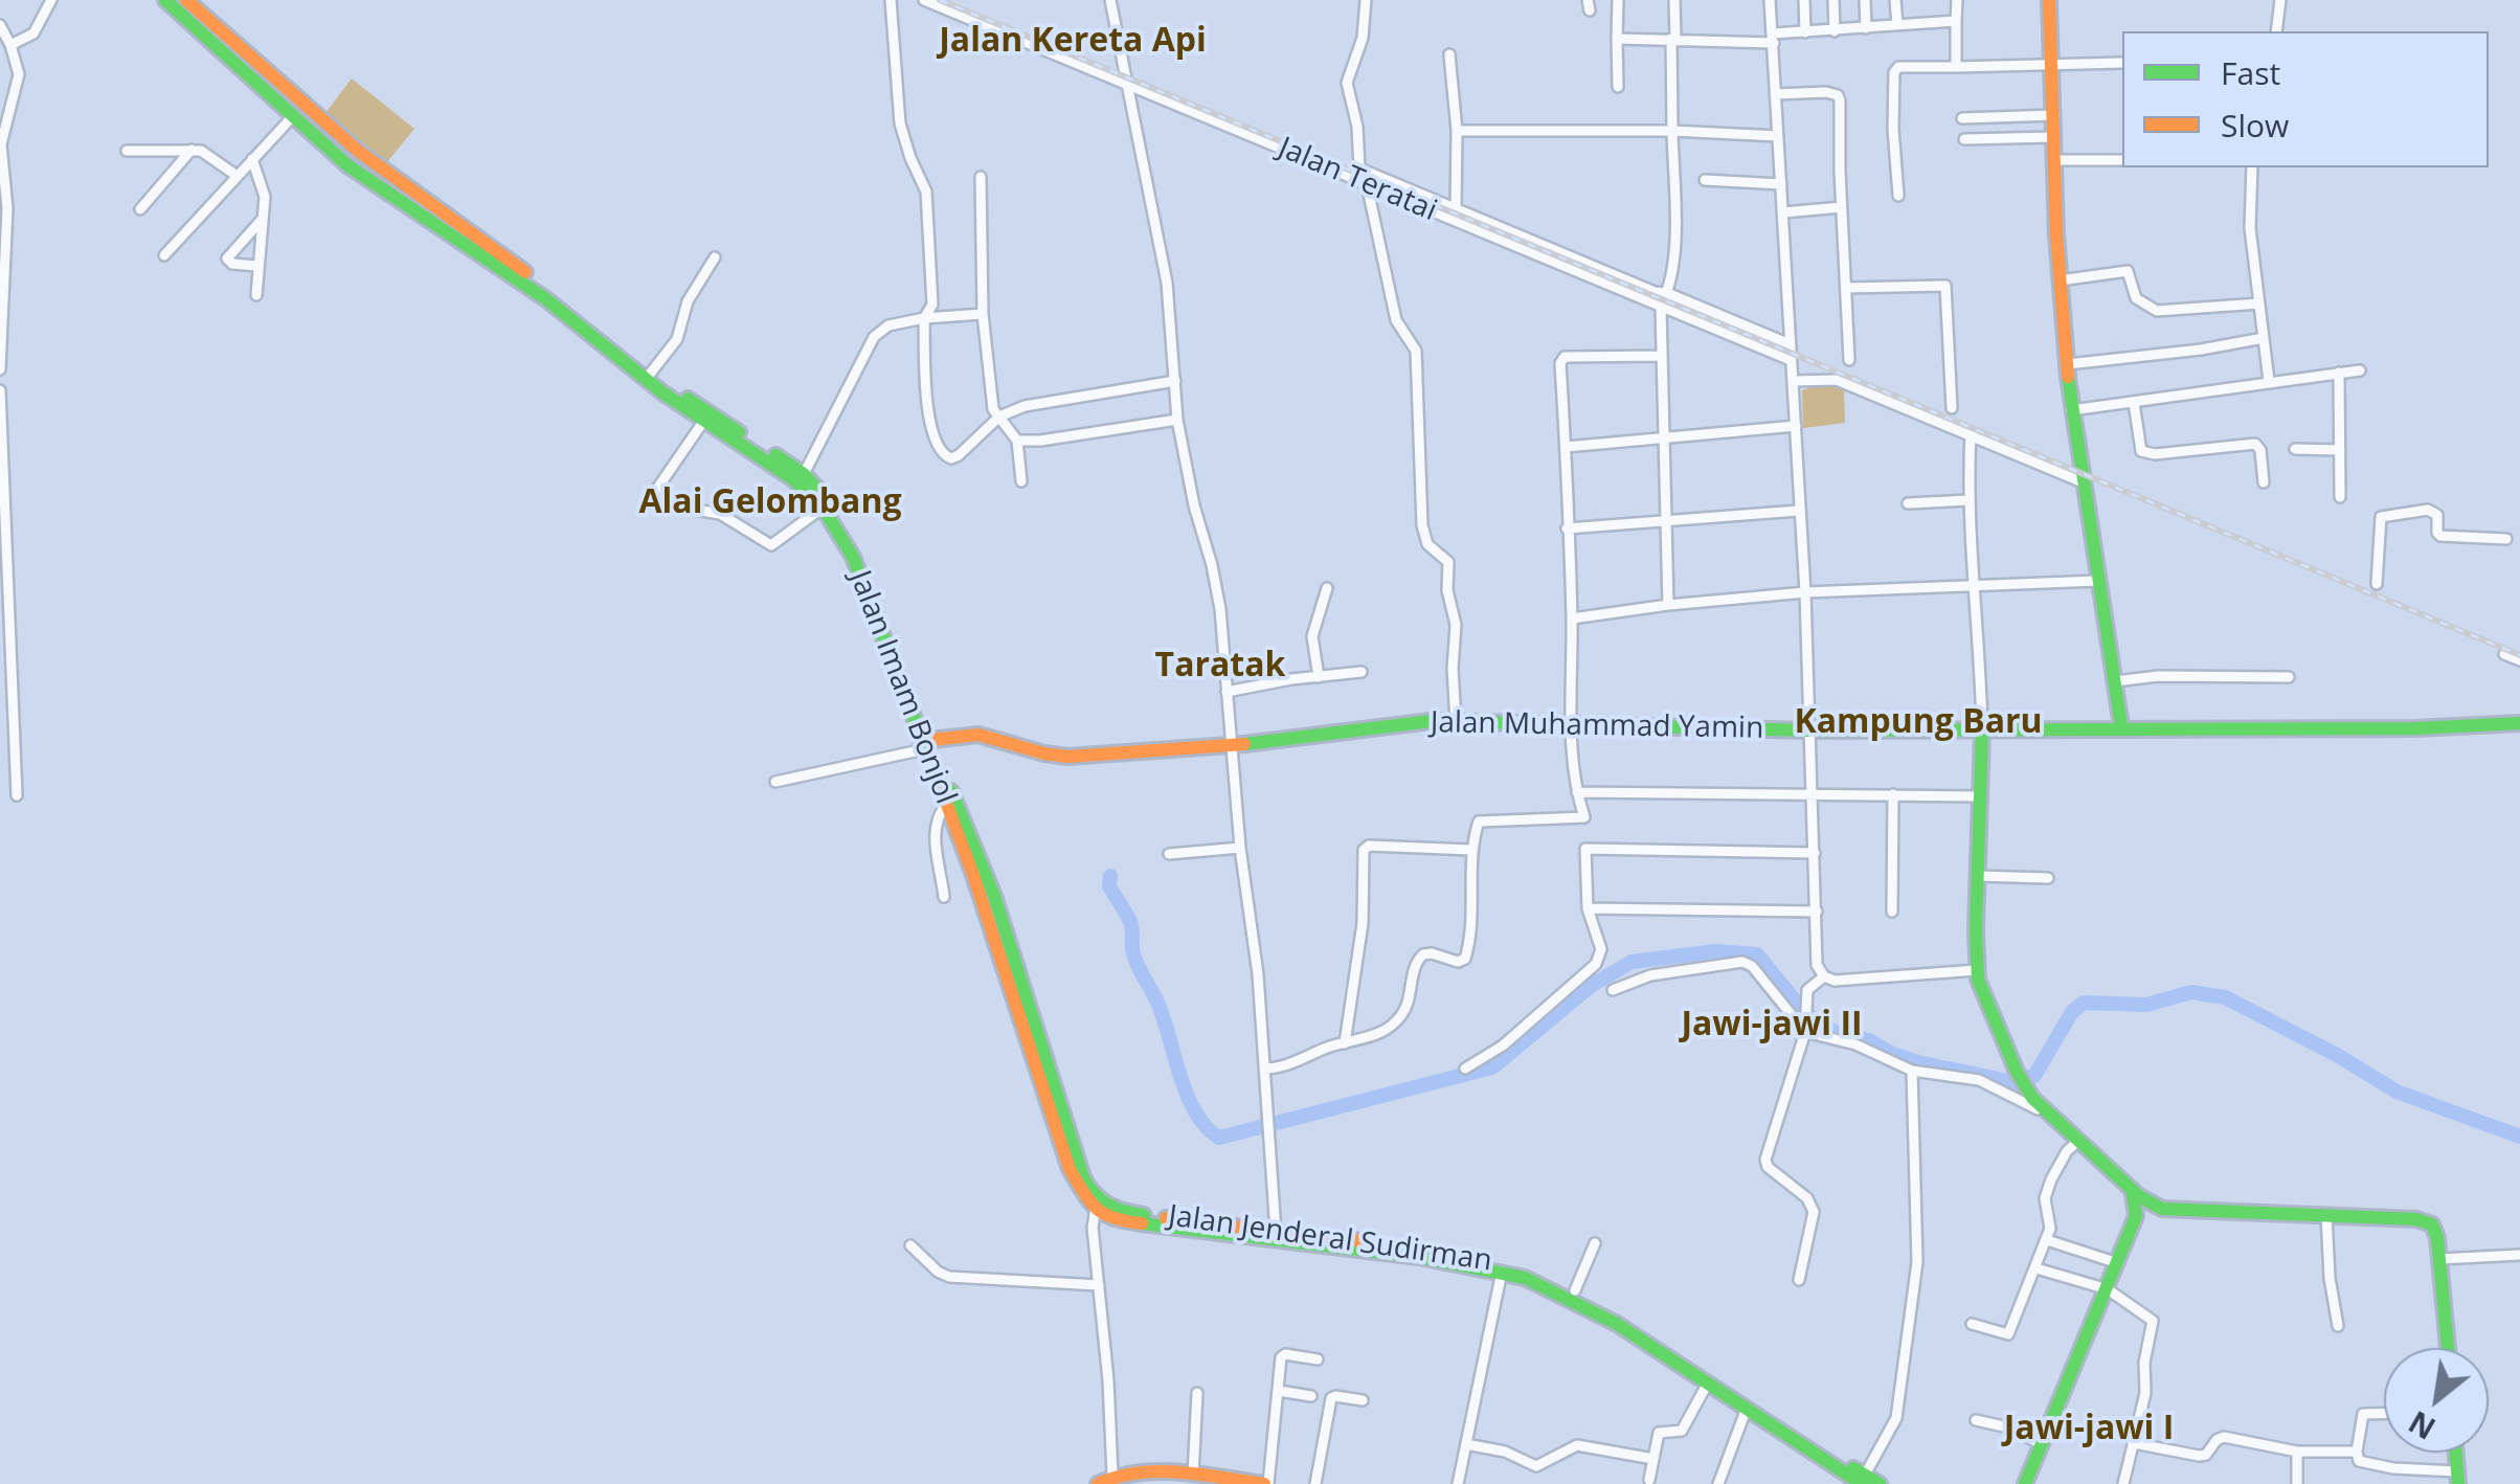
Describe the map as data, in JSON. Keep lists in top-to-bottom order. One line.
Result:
{"streets":{"main road":["Jalan Imam Bonjol","Jalan Muhammad Yamin","Jalan Jenderal Sudirman"],"street":["Jalan Teratai"]},"crossings":[["Jalan Imam Bonjol","Jalan Muhammad Yamin"],["Jalan Imam Bonjol","Jalan Jenderal Sudirman"]],"districts":["Jalan Kereta Api","Alai Gelombang","Taratak","Kampung Baru","Jawi-jawi II","Jawi-jawi I"],"legend":["Fast","Slow"],"north":"bottom left"}
